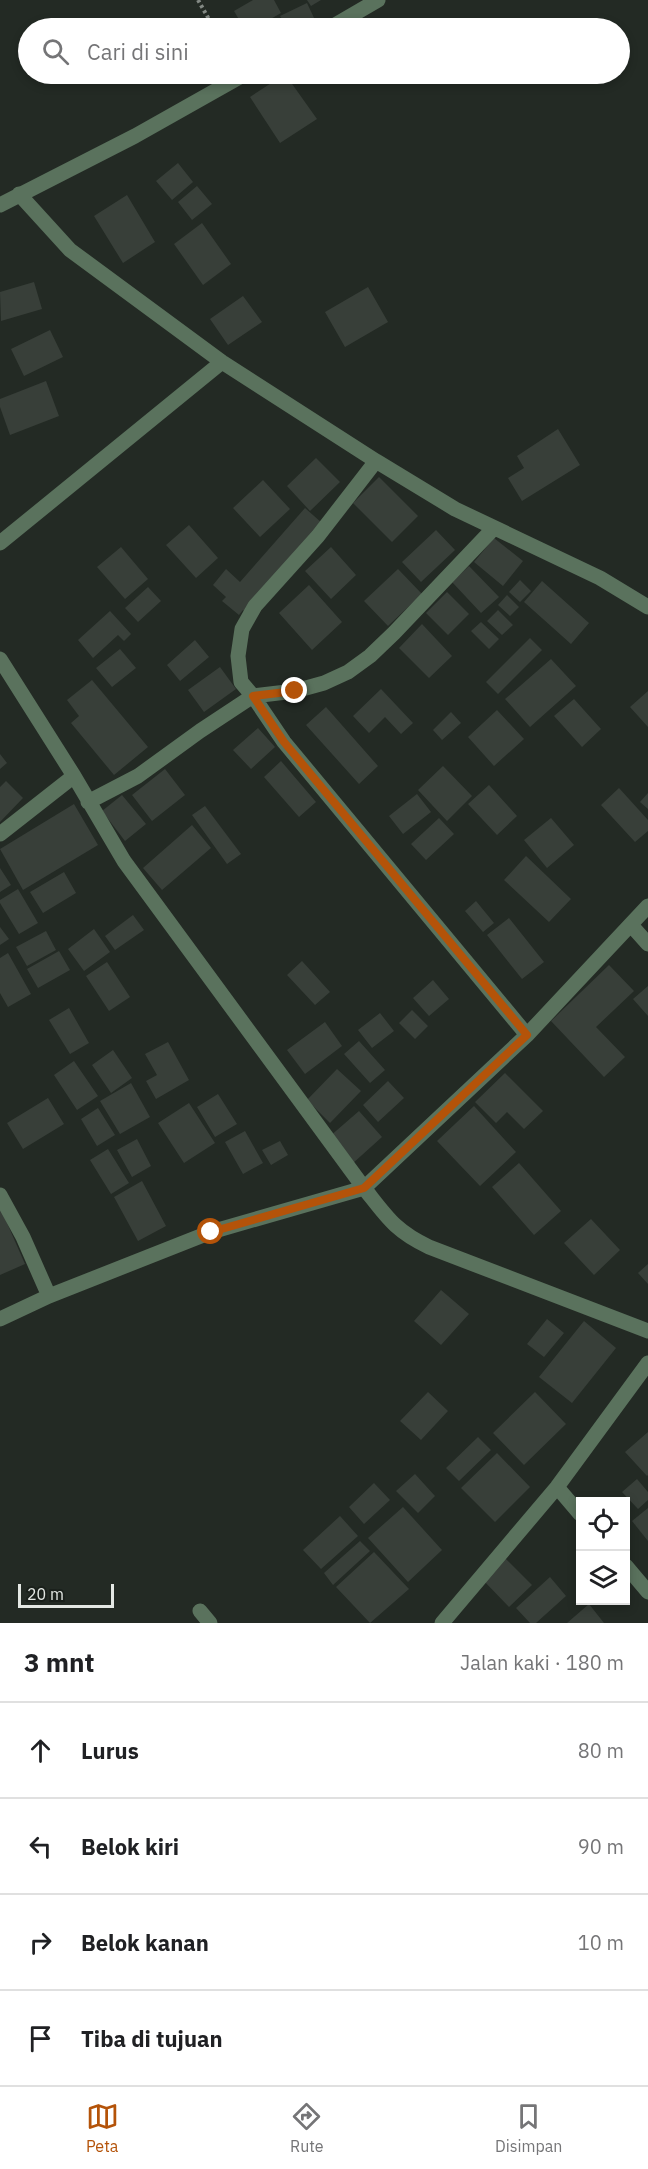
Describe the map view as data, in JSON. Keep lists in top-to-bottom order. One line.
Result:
{"scale_bar":"20 m","page":{"search":"Cari di sini","scale":"20 m","heading":["3 mnt","Jalan kaki · 180 m"],"list":[["Lurus","80 m"],["Belok kiri","90 m"],["Belok kanan","10 m"],"Tiba di tujuan"],"nav":["Peta","Rute","Disimpan"]}}
